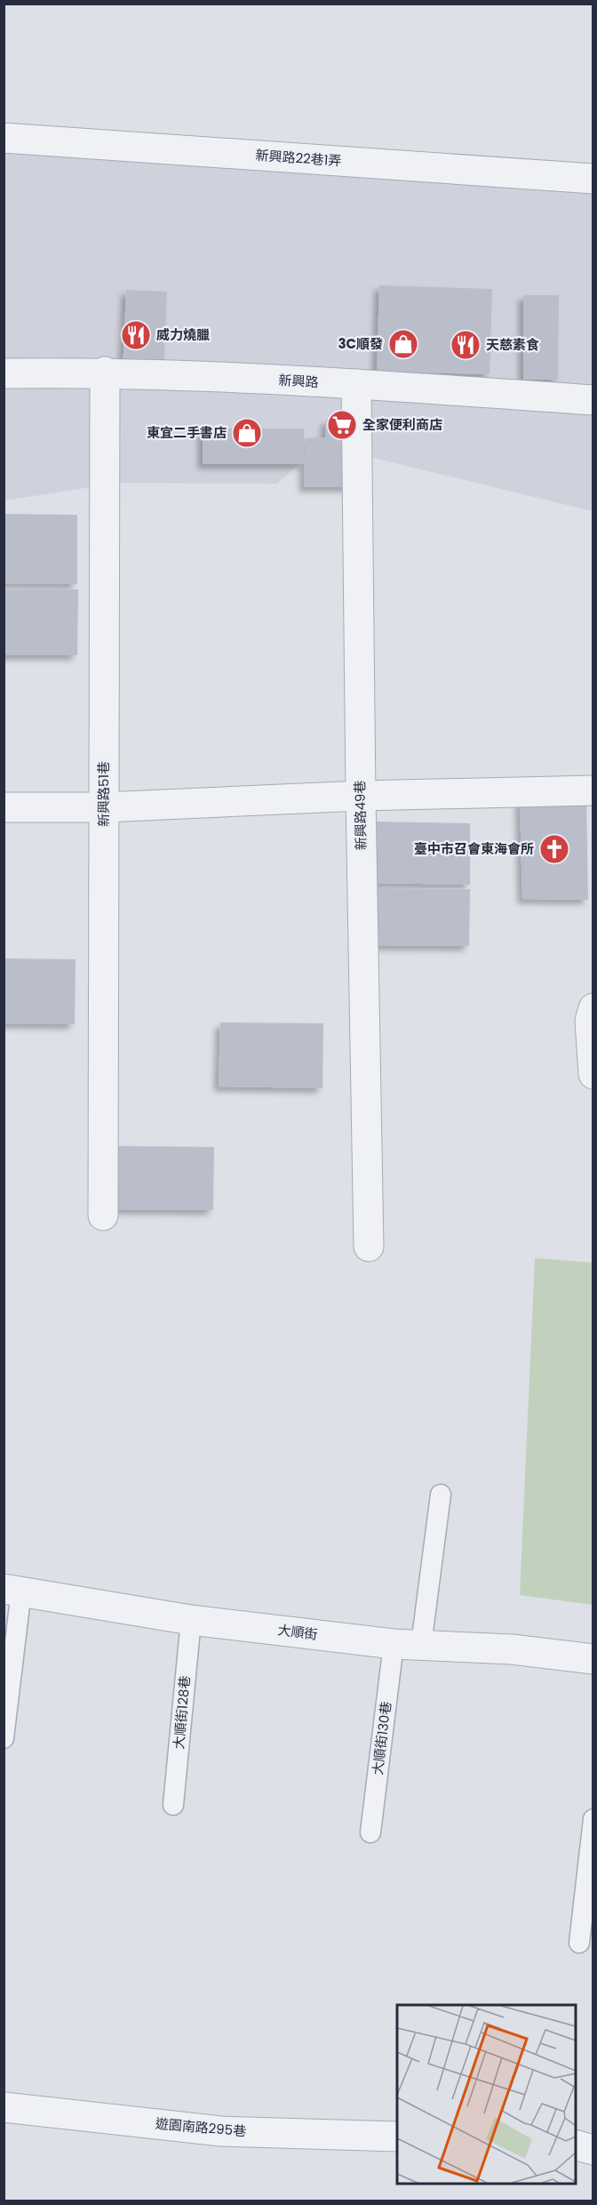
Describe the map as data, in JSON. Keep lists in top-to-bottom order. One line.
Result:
{"streets":{"street":["新興路22巷1弄","新興路","新興路51巷","新興路49巷","大順街","遊園南路295巷"],"lane":["大順街128巷","大順街130巷"]},"crossings":[["新興路","新興路51巷"],["新興路","新興路49巷"],["大順街","大順街128巷"],["大順街","大順街130巷"]],"places":{"restaurant":["威力燒臘","天慈素食"],"shop":["3C順發","東宜二手書店"],"supermarket":["全家便利商店"],"church":["臺中市召會東海會所"]}}
